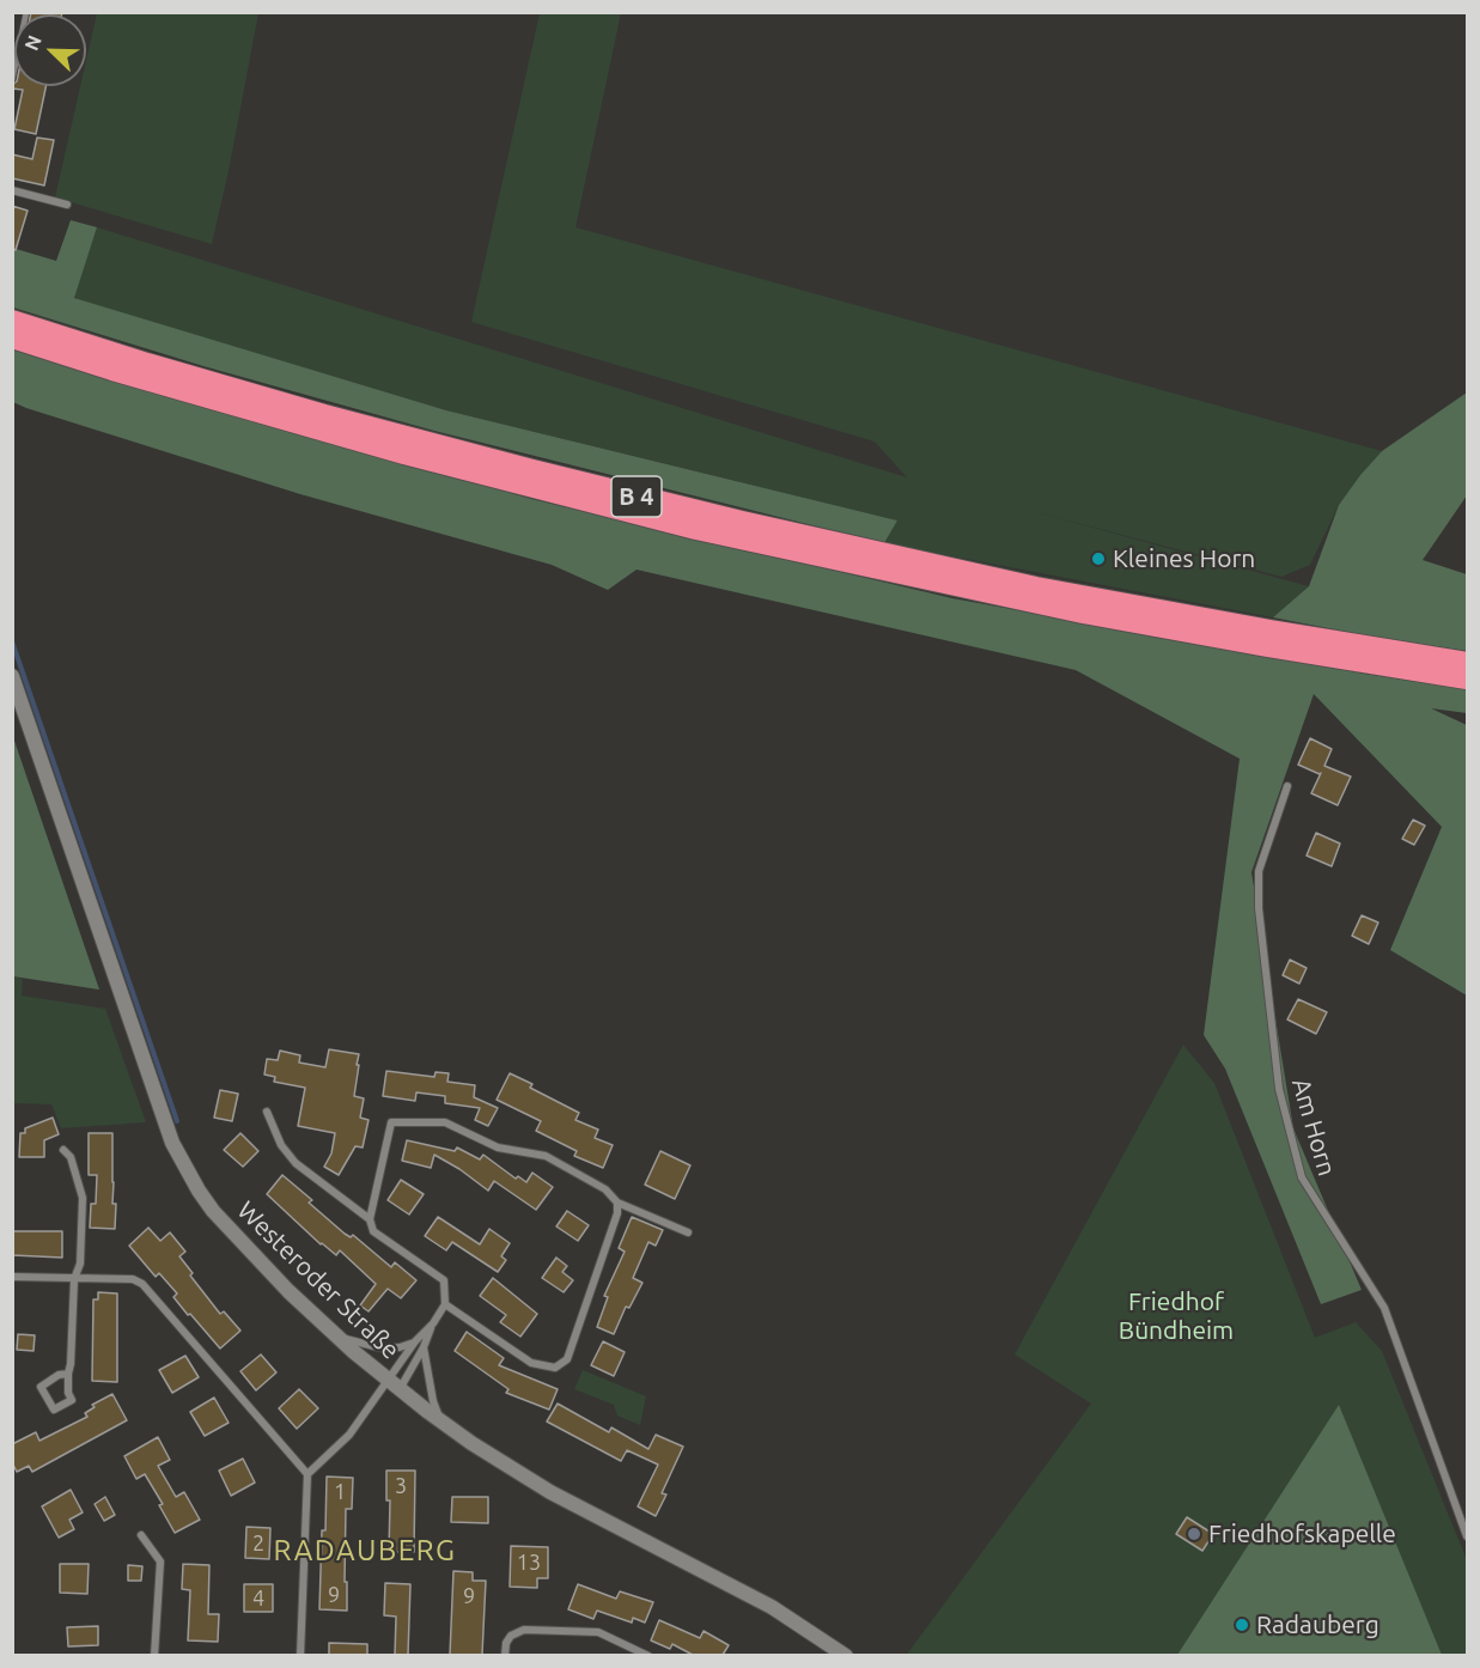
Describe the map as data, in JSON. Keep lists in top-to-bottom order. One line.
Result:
{"streets":{"highway":["B 4"],"street":["Am Horn","Westeroder Straße"]},"districts":["RADAUBERG"],"parks":["Friedhof Bündheim"],"places":["Kleines Horn","Friedhofskapelle","Radauberg"],"house_numbers":["3","1","2","13","9","9","4"],"north":"top left"}
